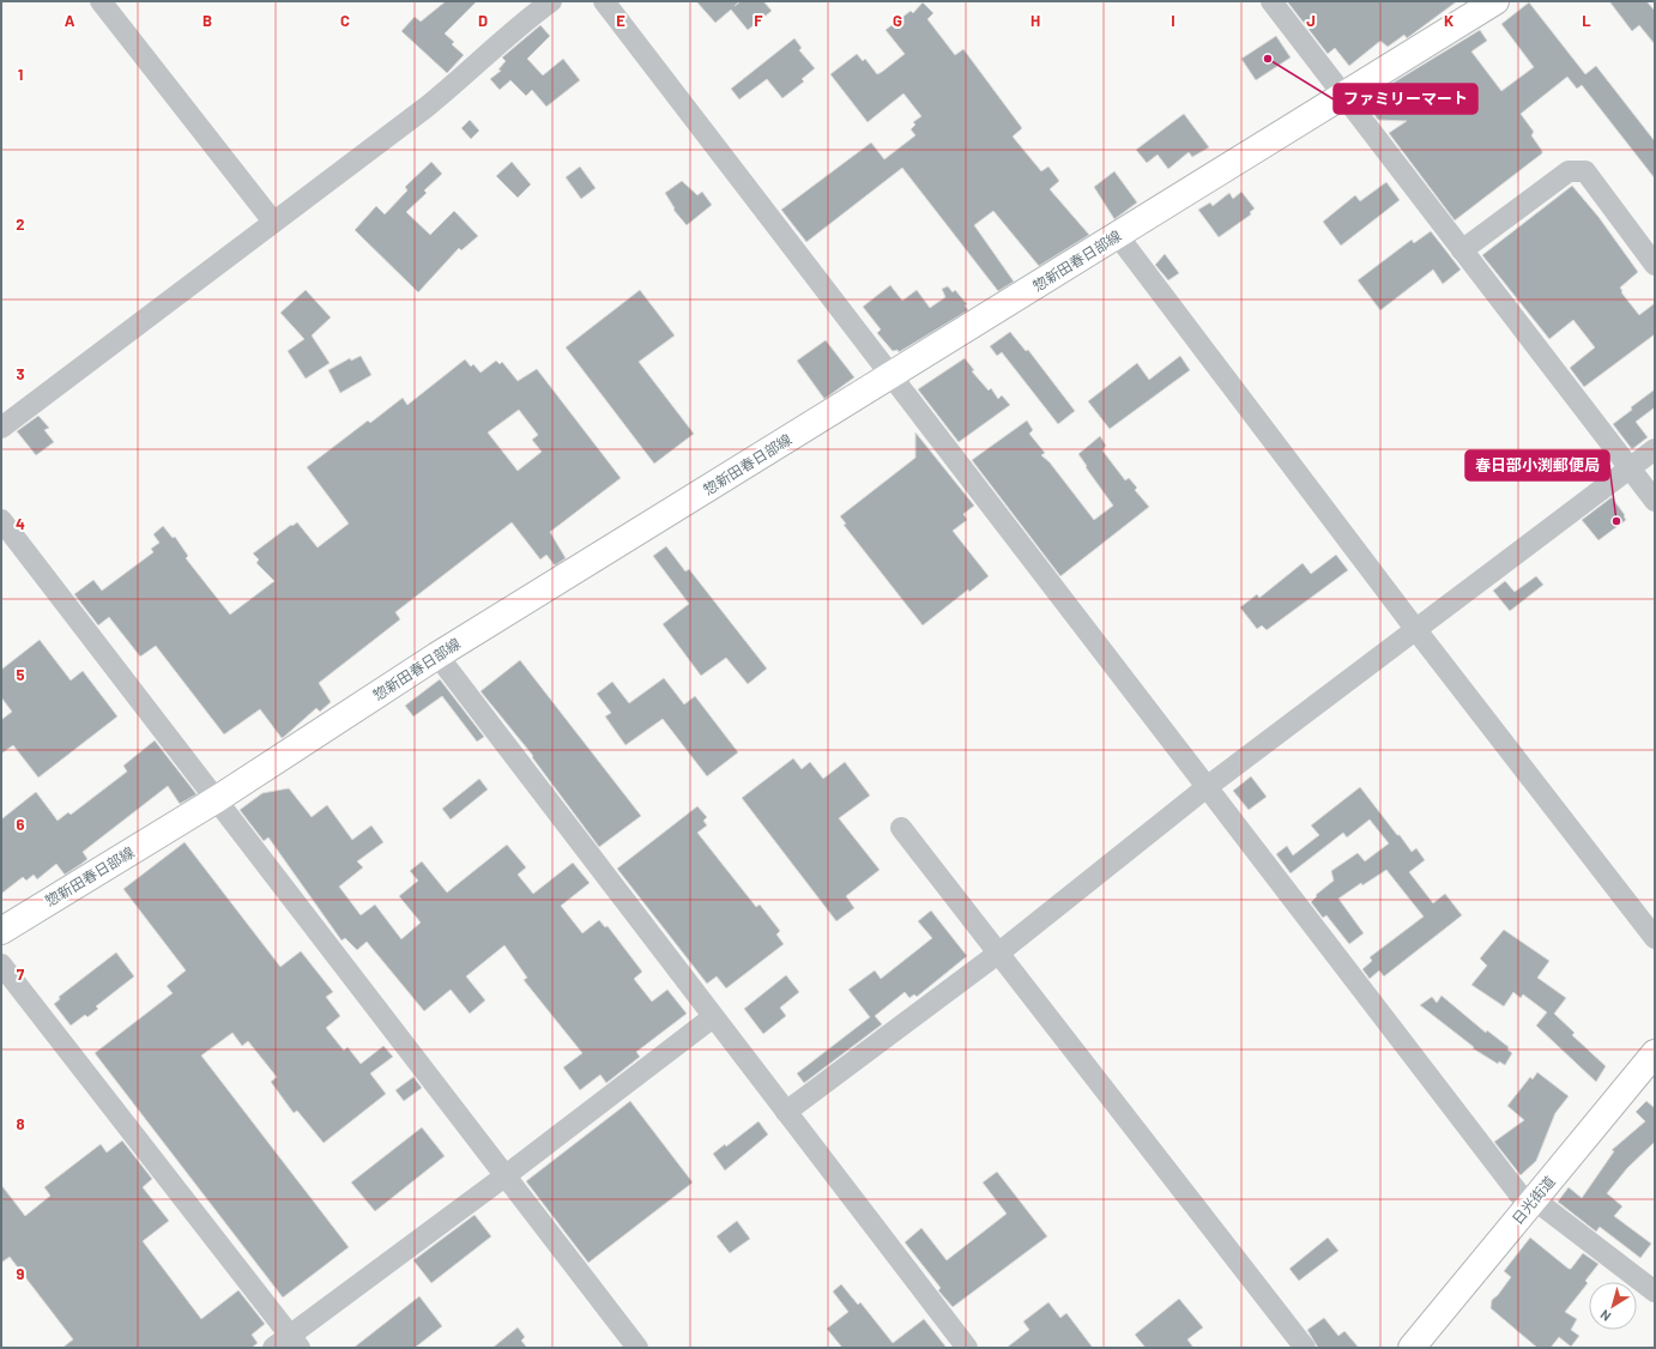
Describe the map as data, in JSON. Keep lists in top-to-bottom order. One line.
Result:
{"streets":{"main road":["惣新田春日部線","日光街道"]},"places":["ファミリーマート","春日部小渕郵便局"],"north":"bottom left","grid":{"columns":["A","B","C","D","E","F","G","H","I","J","K","L"],"rows":["1","2","3","4","5","6","7","8","9"]}}
